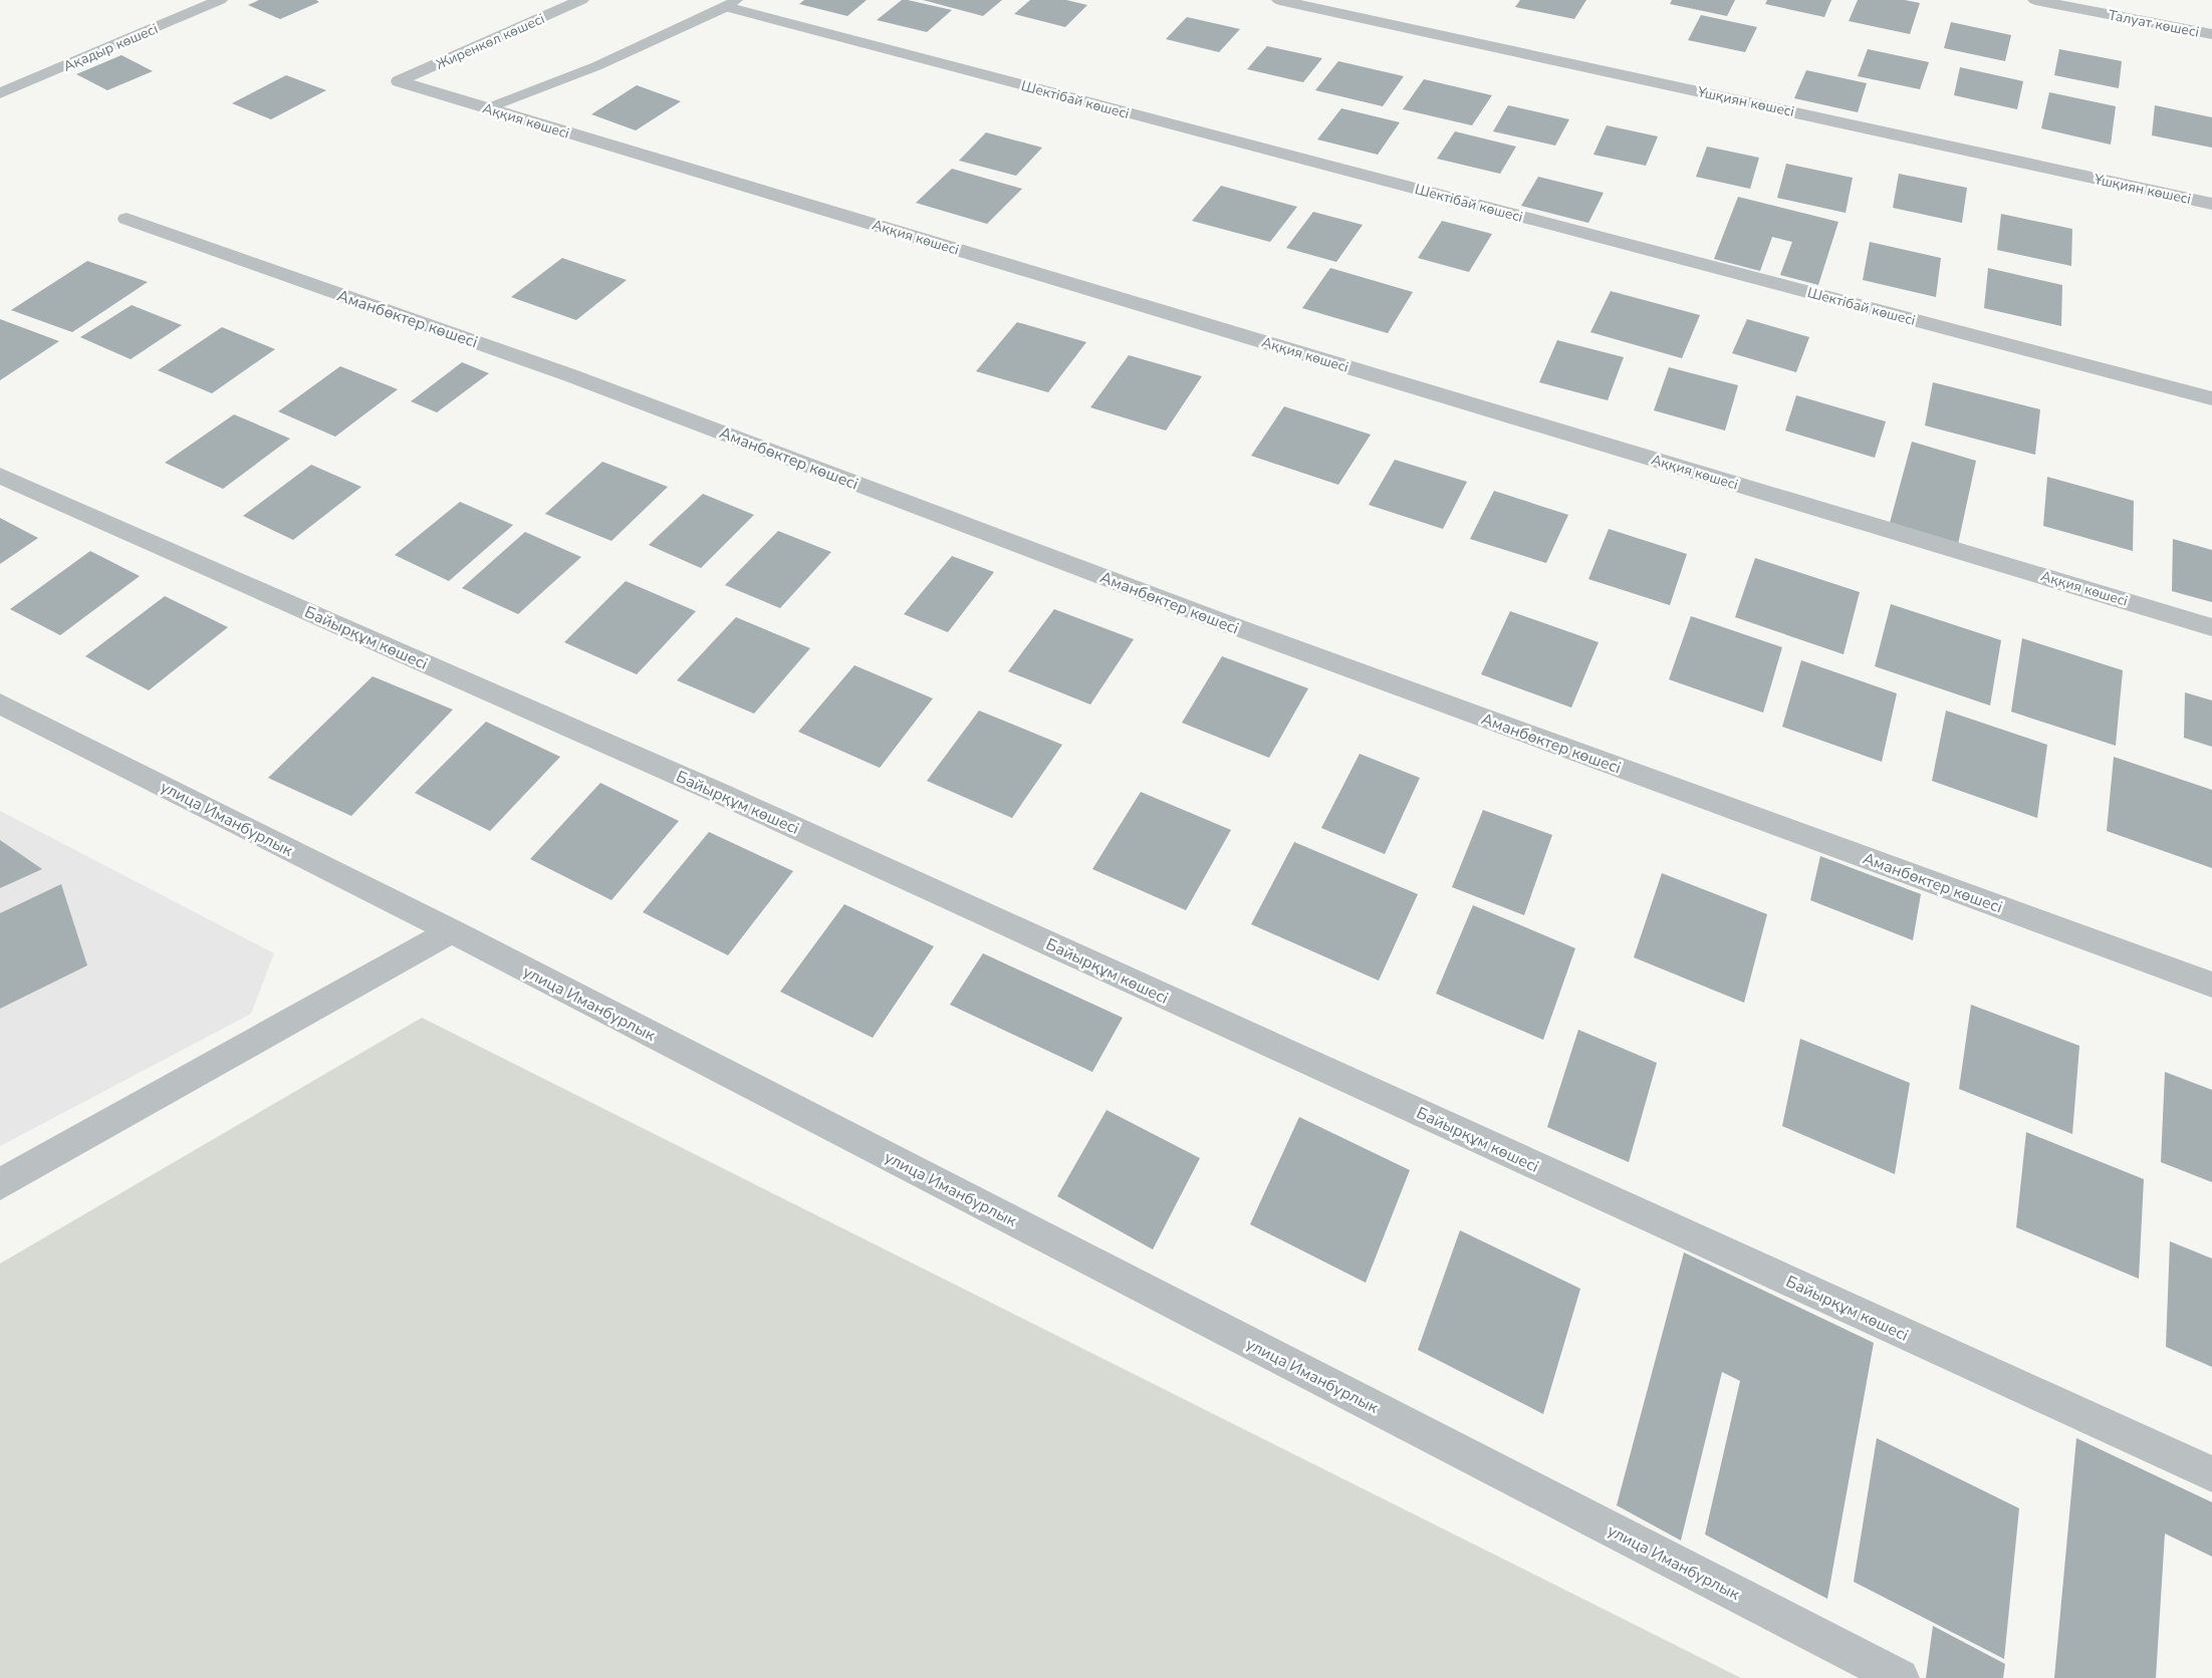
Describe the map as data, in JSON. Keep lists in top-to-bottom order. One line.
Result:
{"streets":{"street":["Талуат көшесі","Жиренкөл көшесі","Ақадыр көшесі","Шектібай көшесі","Ұшқиян көшесі","Аққия көшесі","Аманбөктер көшесі","Байырқұм көшесі","улица Иманбурлык"]},"crossings":[["Жиренкөл көшесі","Аққия көшесі"]]}
